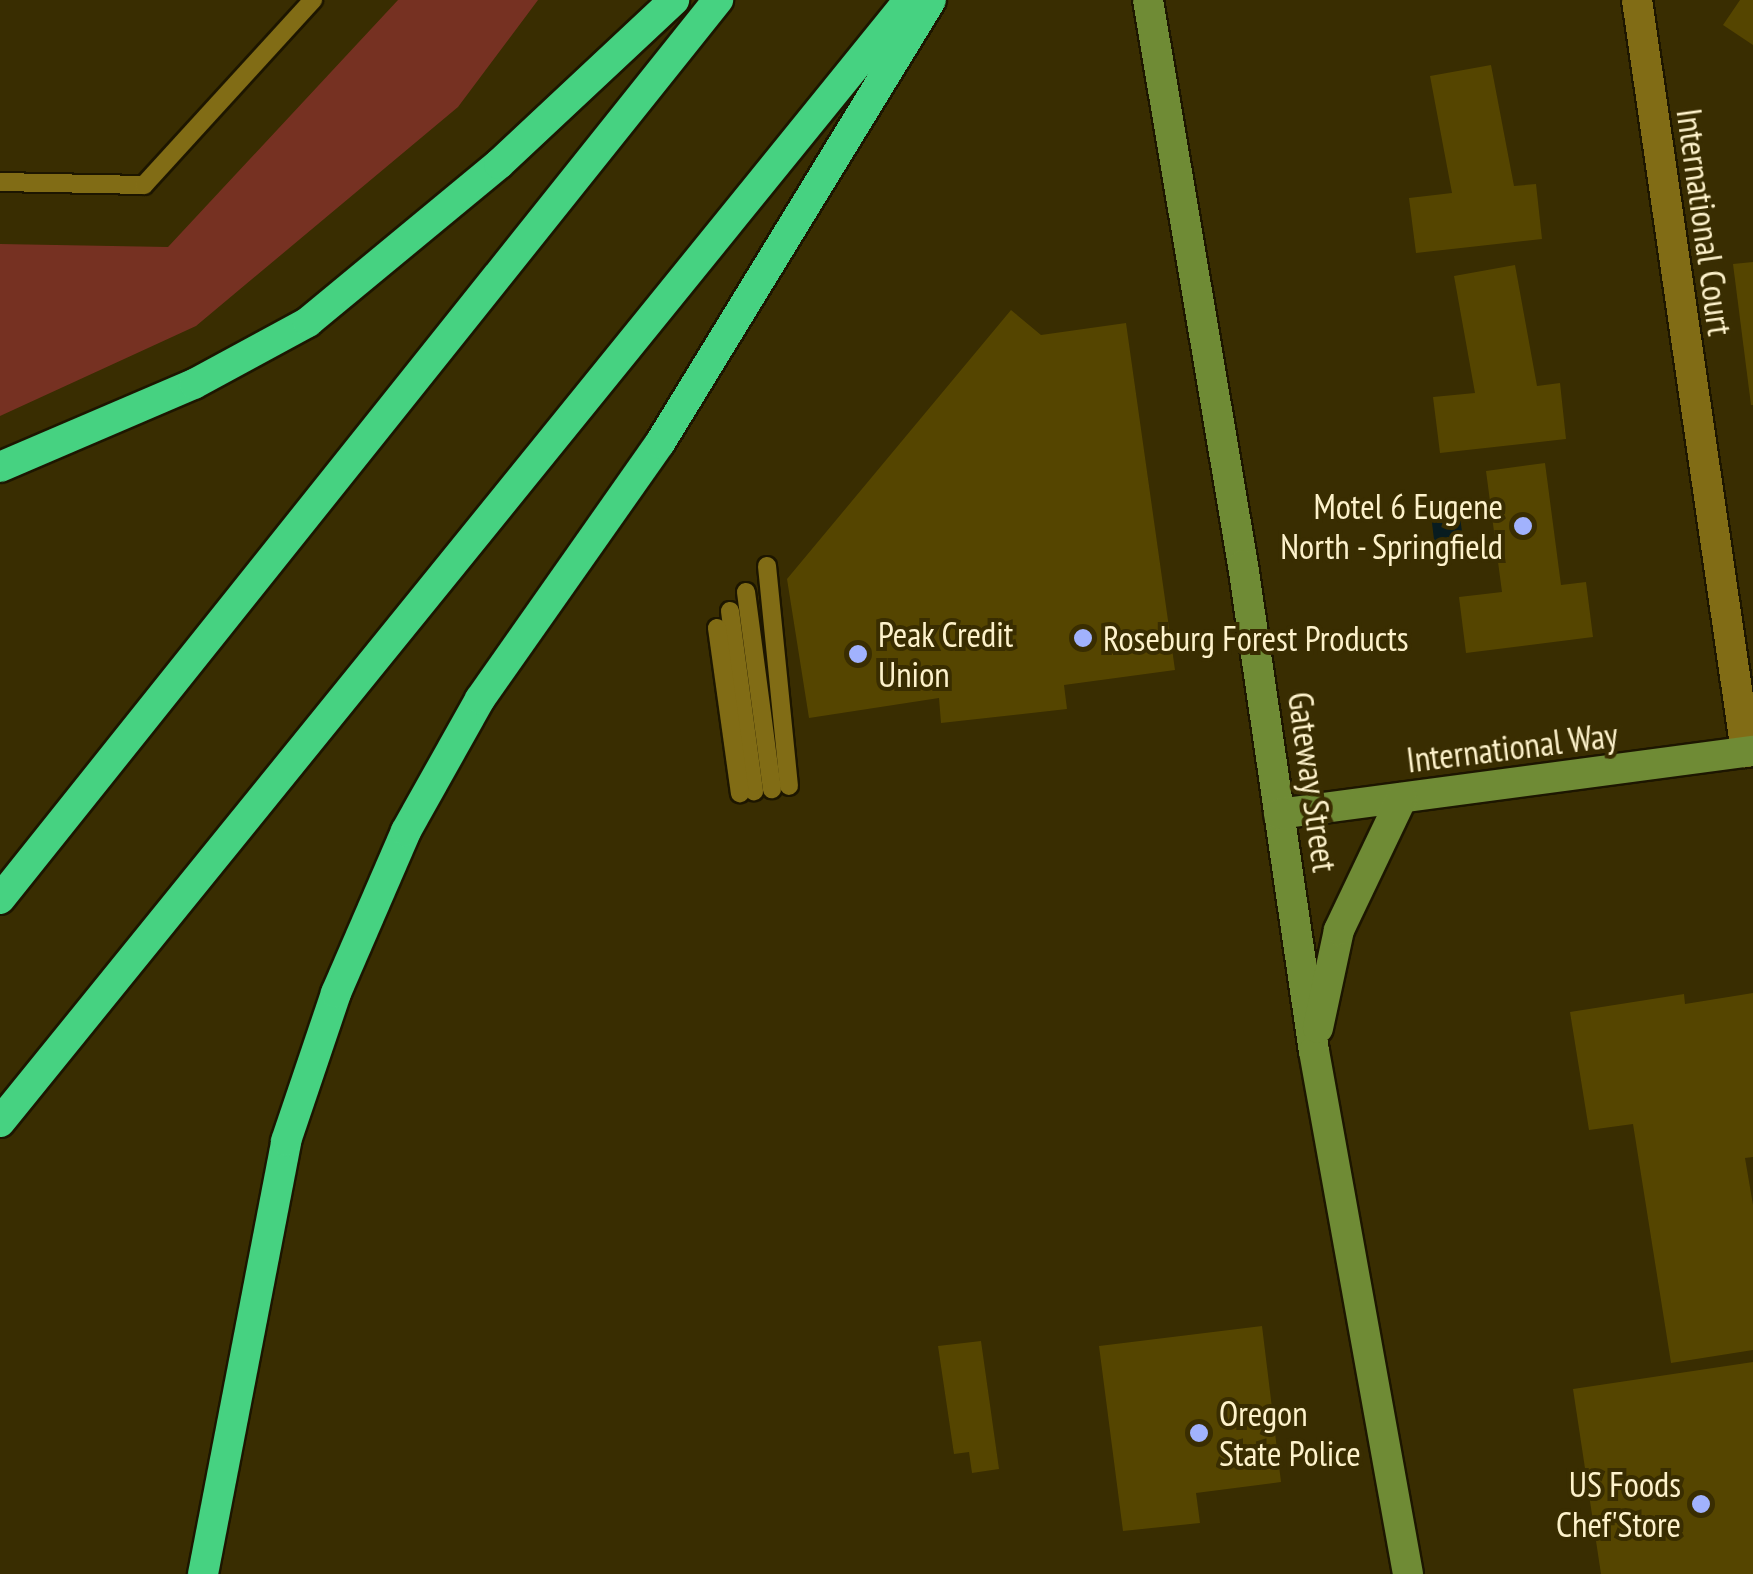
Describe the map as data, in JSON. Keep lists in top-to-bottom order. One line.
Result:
{"streets":{"main road":["International Way","Gateway Street"],"street":["International Court"]},"crossings":[["International Court","International Way"],["International Way","Gateway Street"]],"places":["Motel 6 Eugene North - Springfield","Roseburg Forest Products","Peak Credit Union","Oregon State Police","US Foods Chef'Store"]}
